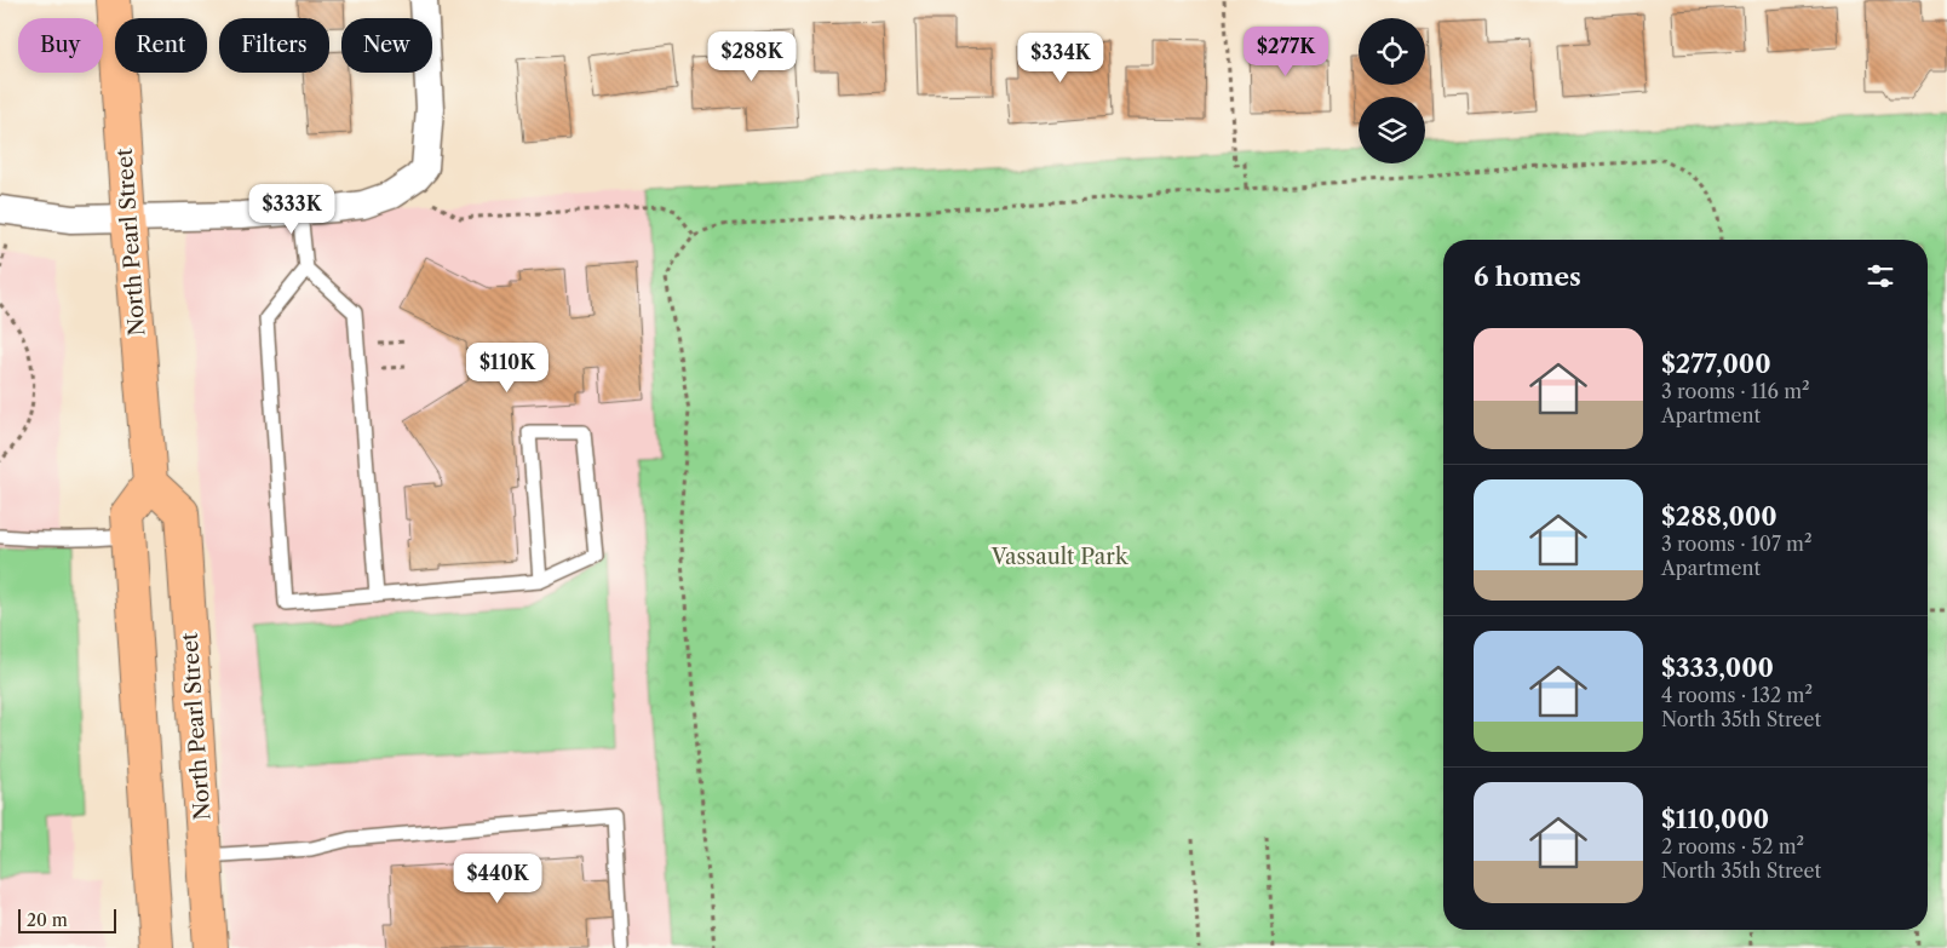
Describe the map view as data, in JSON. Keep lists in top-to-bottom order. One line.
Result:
{"streets":{"main road":["North Pearl Street"]},"parks":["Vassault Park"],"scale_bar":"20 m","page":{"chip":["Buy","Rent","Filters","New"],"price":["$277K","$288K","$334K","$333K","$110K","$440K"],"heading":"6 homes","list":[{"name":"$277,000","note":"3 rooms · 116 m² · Apartment"},{"name":"$288,000","note":"3 rooms · 107 m² · Apartment"},{"name":"$333,000","note":"4 rooms · 132 m² · North 35th Street"},{"name":"$110,000","note":"2 rooms · 52 m² · North 35th Street"}],"scale":"20 m"}}
